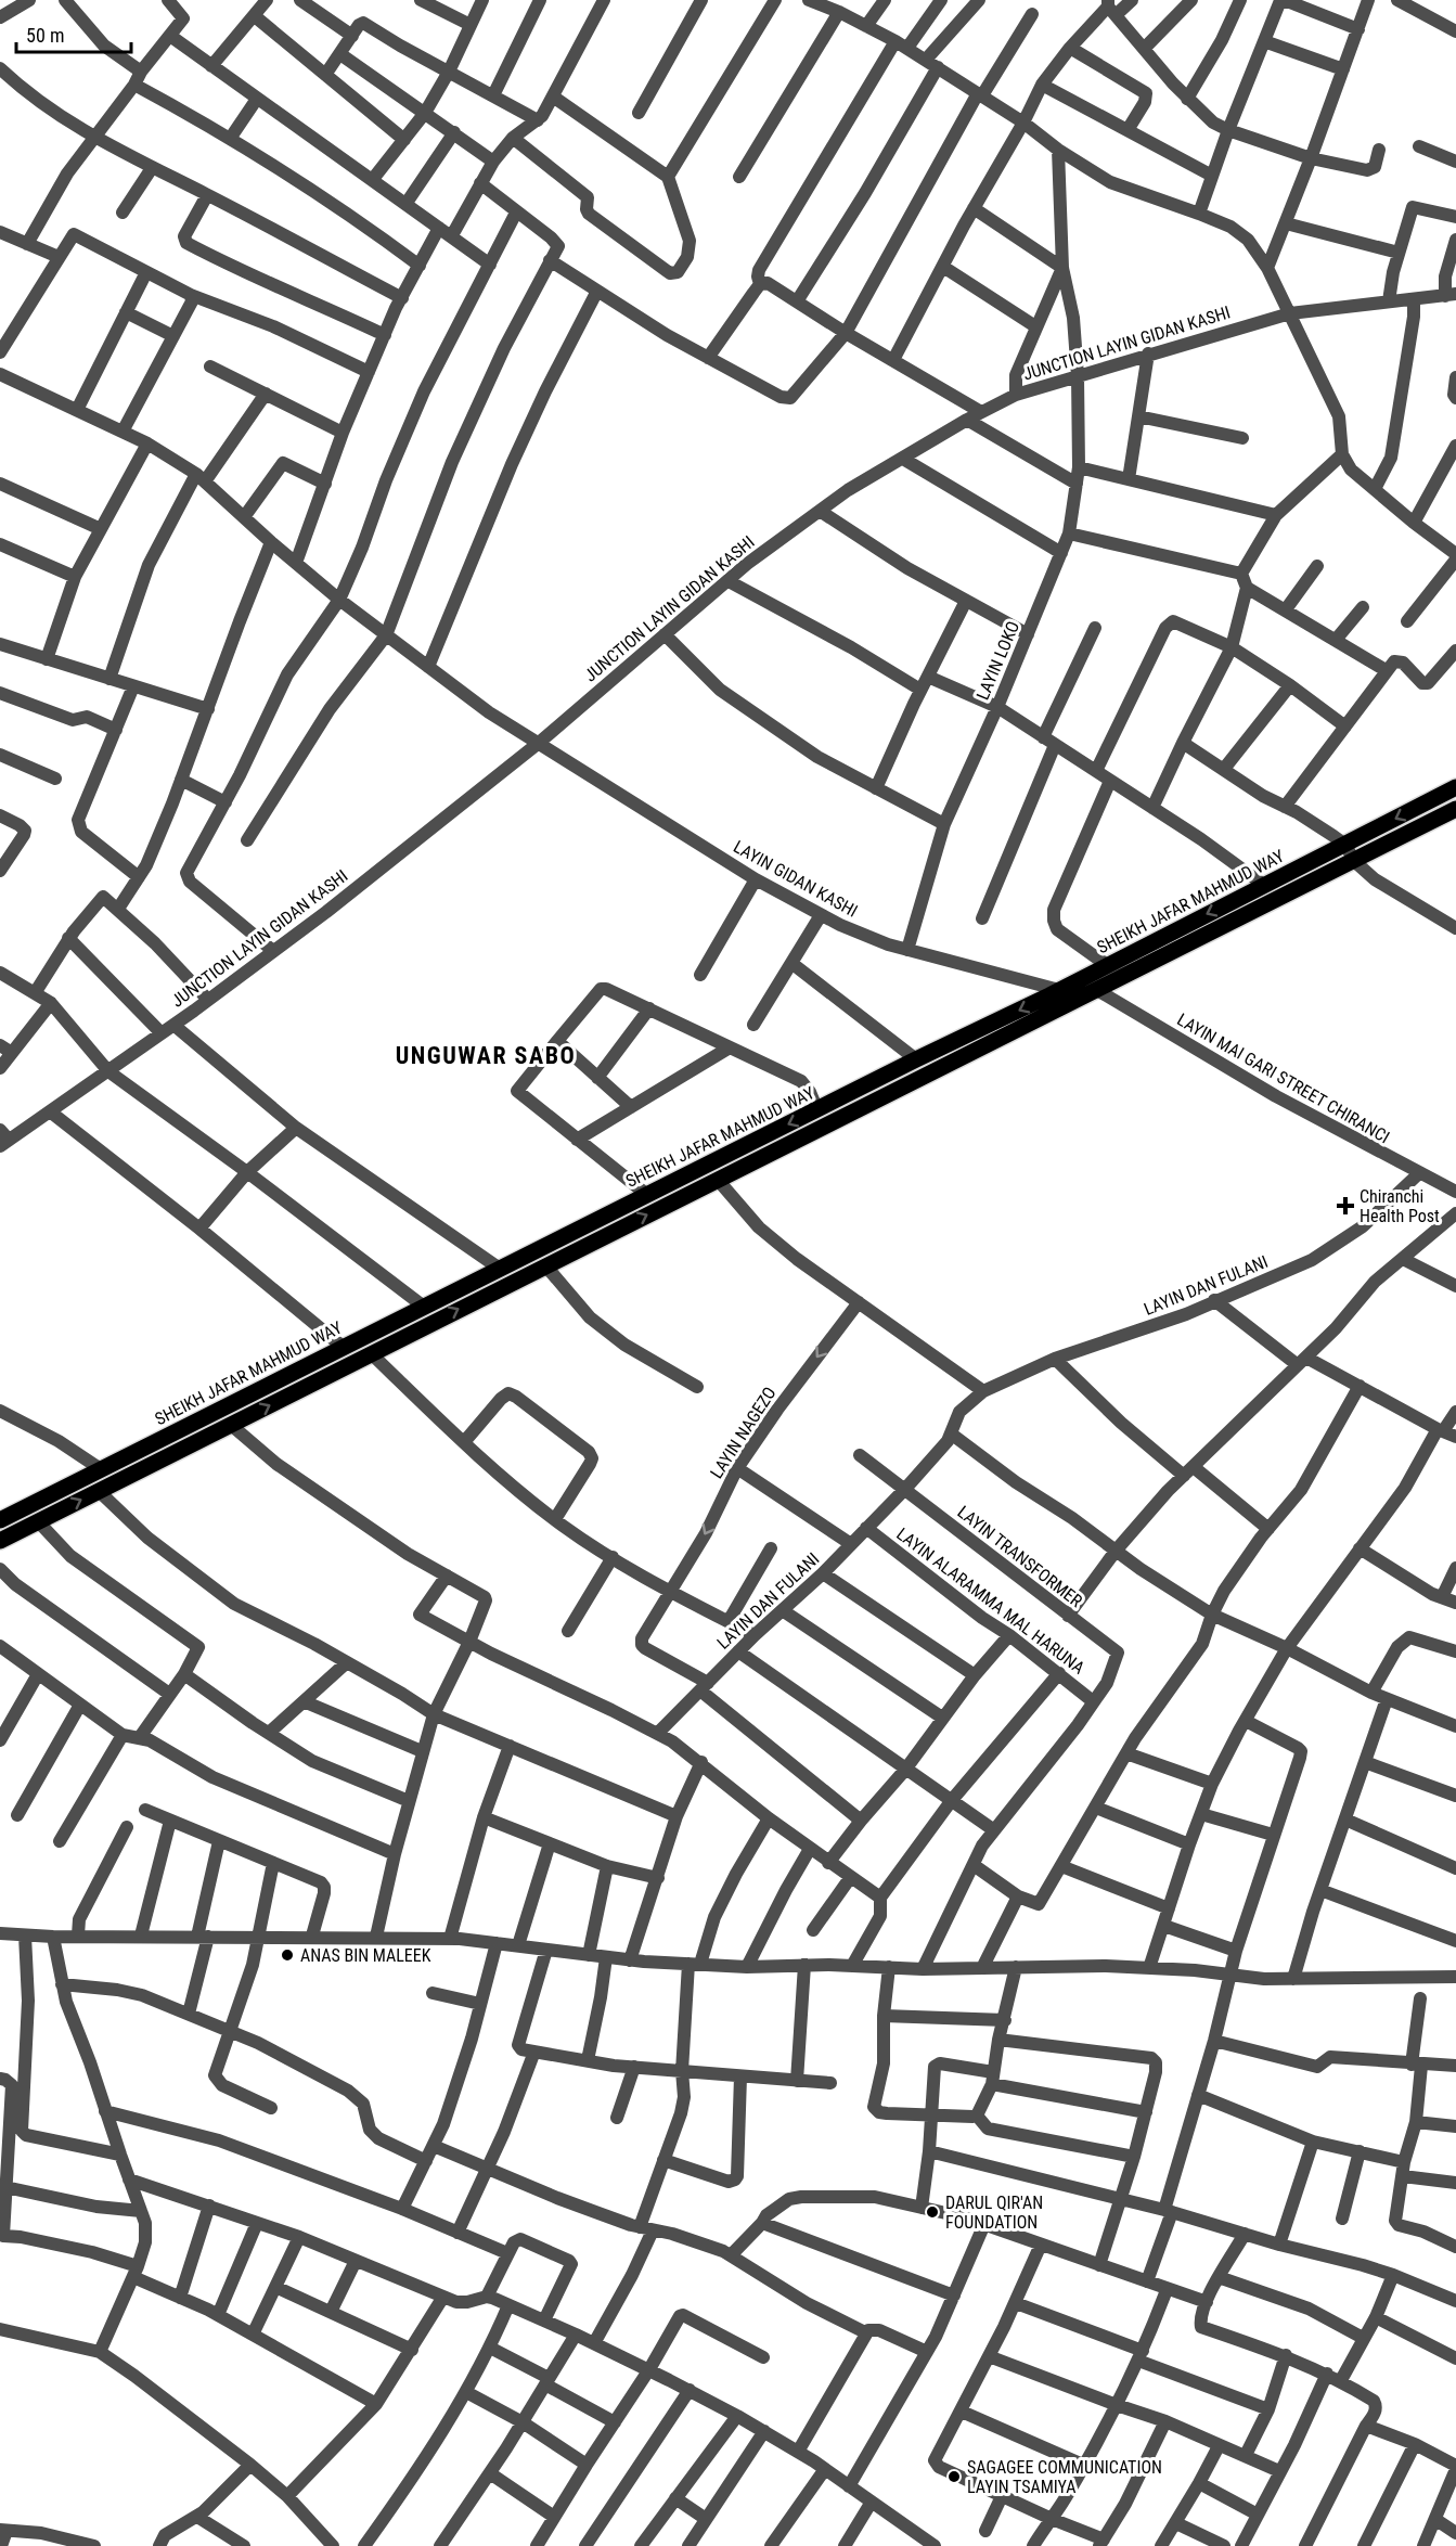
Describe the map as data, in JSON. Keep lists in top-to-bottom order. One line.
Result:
{"streets":{"main road":["SHEIKH JAFAR MAHMUD WAY"],"street":["JUNCTION LAYIN GIDAN KASHI","LAYIN LOKO","LAYIN GIDAN KASHI","LAYIN MAI GARI STREET CHIRANCI","LAYIN DAN FULANI","LAYIN NAGEZO","LAYIN TRANSFORMER","LAYIN ALARAMMA MAL HARUNA"]},"crossings":[["JUNCTION LAYIN GIDAN KASHI","LAYIN LOKO"],["JUNCTION LAYIN GIDAN KASHI","LAYIN GIDAN KASHI"],["LAYIN LOKO","LAYIN GIDAN KASHI"],["LAYIN GIDAN KASHI","SHEIKH JAFAR MAHMUD WAY"],["SHEIKH JAFAR MAHMUD WAY","LAYIN MAI GARI STREET CHIRANCI"],["LAYIN MAI GARI STREET CHIRANCI","LAYIN DAN FULANI"],["LAYIN DAN FULANI","LAYIN NAGEZO"],["LAYIN DAN FULANI","LAYIN TRANSFORMER"],["LAYIN DAN FULANI","LAYIN ALARAMMA MAL HARUNA"],["LAYIN TRANSFORMER","LAYIN ALARAMMA MAL HARUNA"]],"one_way":["LAYIN NAGEZO"],"districts":["UNGUWAR SABO"],"places":{"health":["Chiranchi Health Post"],"other":["ANAS BIN MALEEK","DARUL QIR'AN FOUNDATION","SAGAGEE COMMUNICATION LAYIN TSAMIYA"]},"scale_bar":"50 m"}
